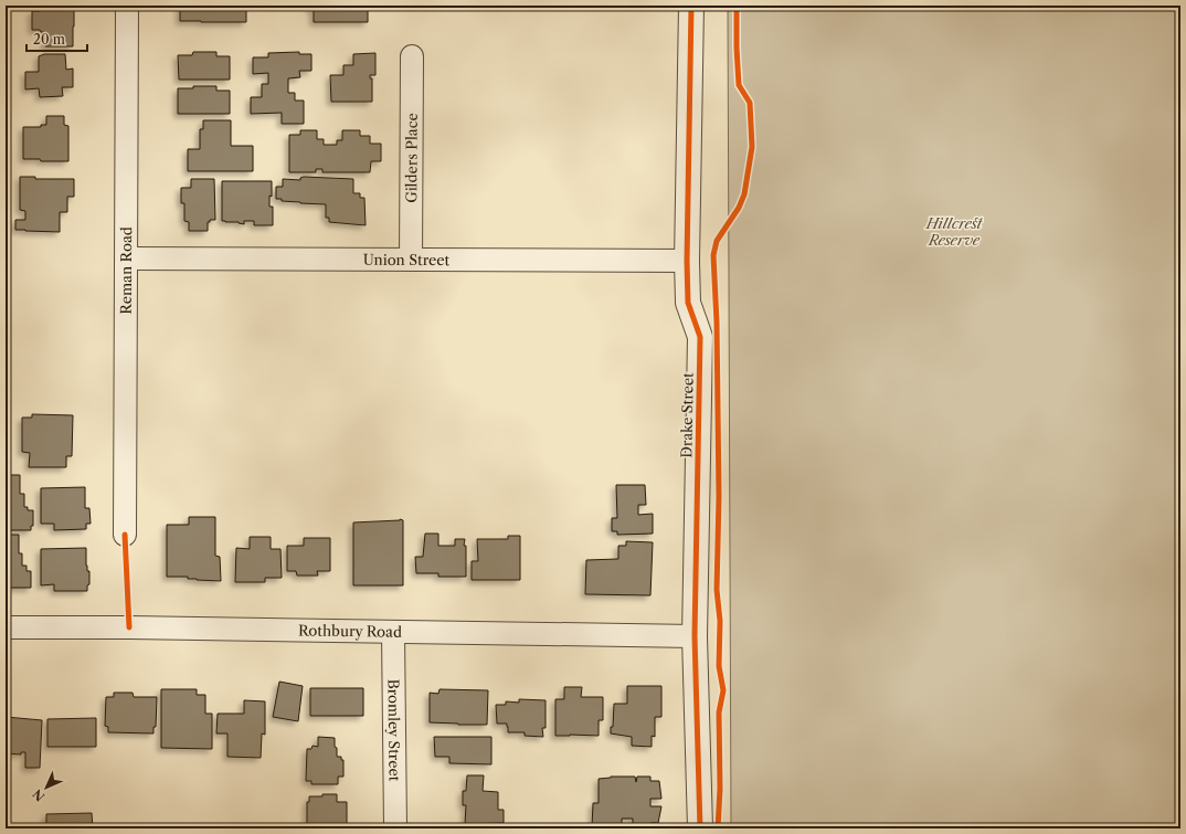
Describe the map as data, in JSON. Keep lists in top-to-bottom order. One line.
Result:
{"streets":{"street":["Gilders Place","Union Street","Reman Road","Drake Street","Rothbury Road","Bromley Street"]},"crossings":[["Gilders Place","Union Street"],["Union Street","Reman Road"],["Union Street","Drake Street"],["Drake Street","Rothbury Road"],["Rothbury Road","Bromley Street"]],"parks":["Hillcrest Reserve"],"scale_bar":"20 m","north":"bottom left"}
